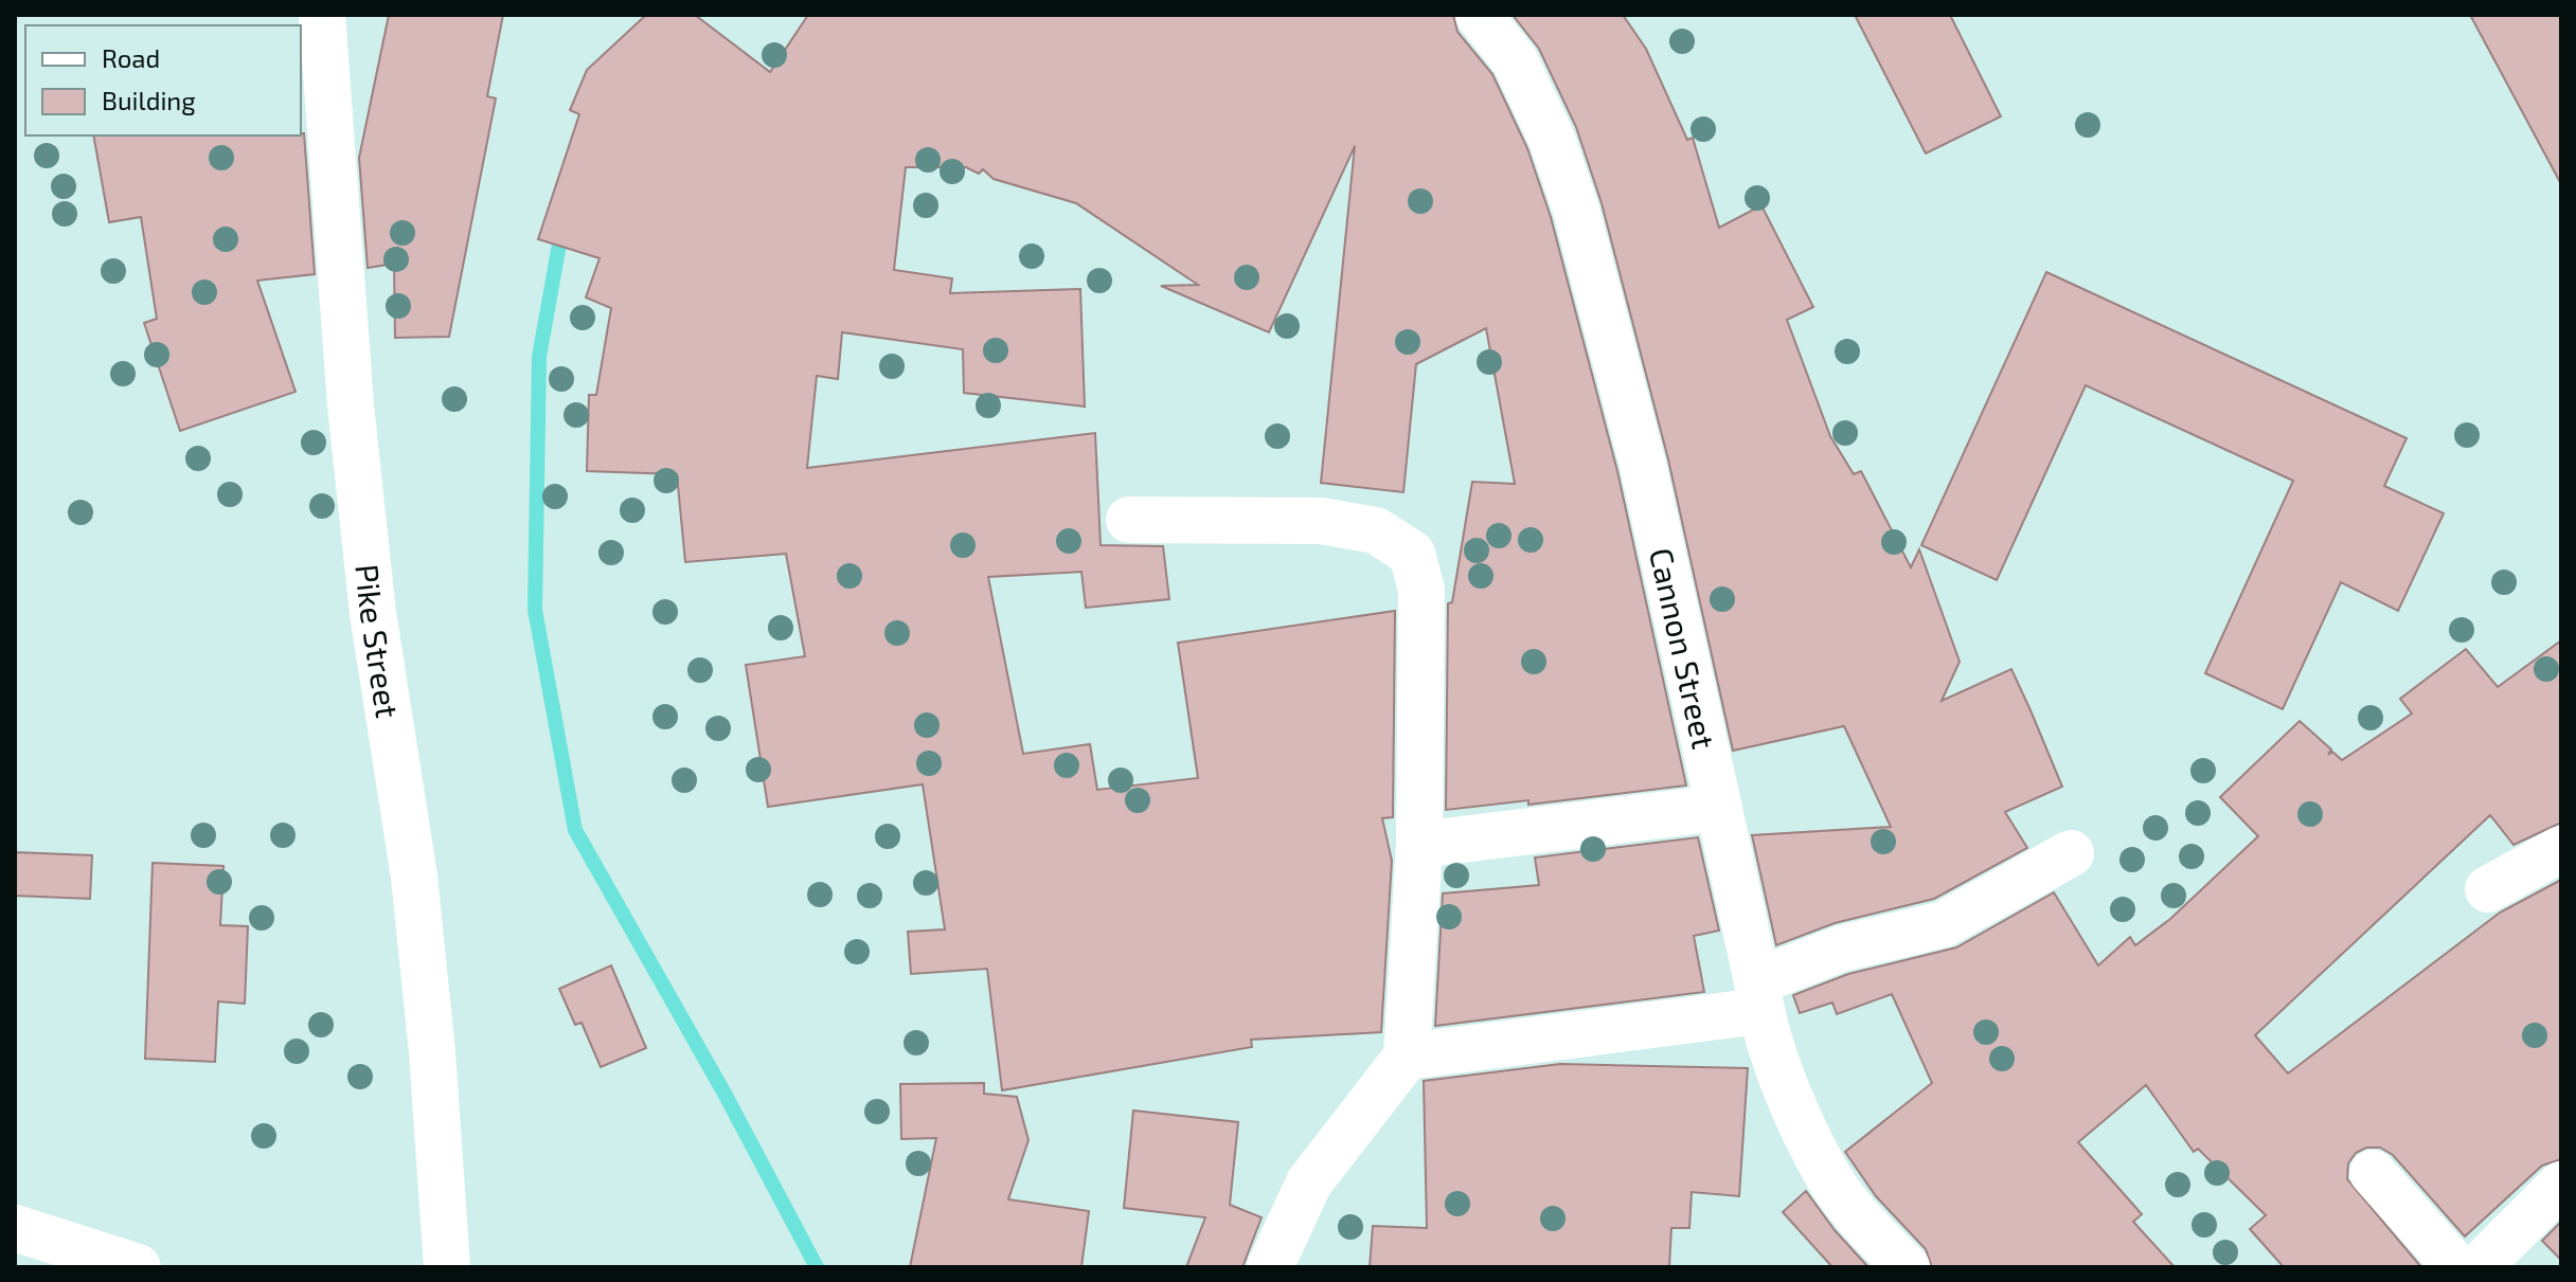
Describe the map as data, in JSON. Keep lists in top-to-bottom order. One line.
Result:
{"streets":{"street":["Pike Street","Cannon Street"]},"legend":["Road","Building"]}
